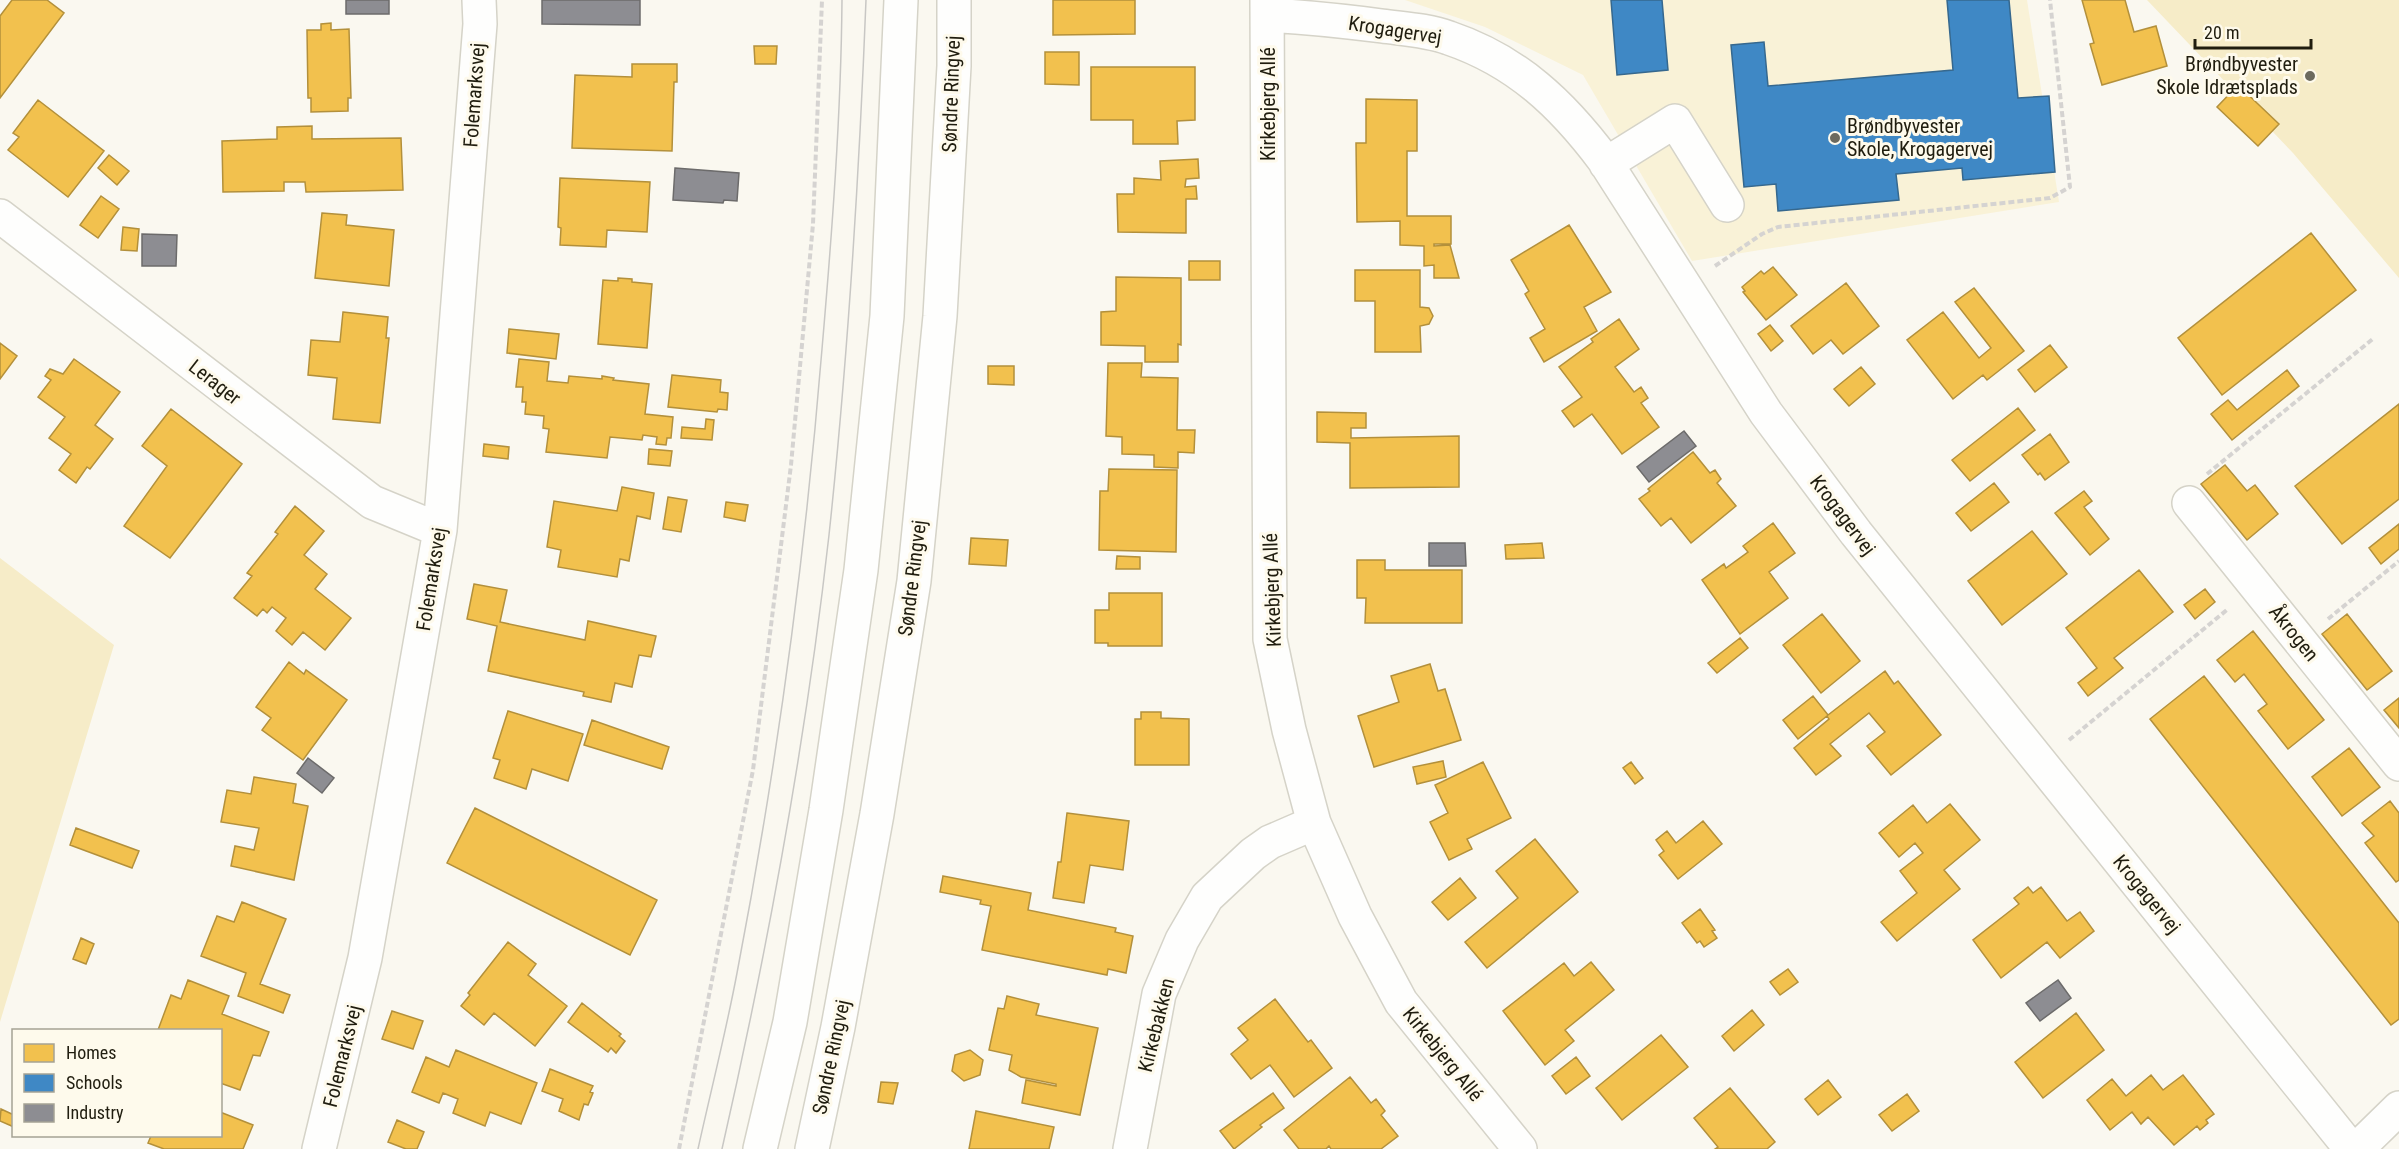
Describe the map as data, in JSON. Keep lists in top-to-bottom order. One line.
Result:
{"streets":{"street":["Krogagervej","Søndre Ringvej","Folemarksvej","Kirkebjerg Allé","Lerager","Åkrogen","Kirkebakken"]},"crossings":[["Krogagervej","Kirkebjerg Allé"],["Folemarksvej","Lerager"],["Kirkebjerg Allé","Kirkebakken"]],"places":["Brøndbyvester Skole Idrætsplads","Brøndbyvester Skole, Krogagervej"],"legend":["Homes","Schools","Industry"],"scale_bar":"20 m"}
